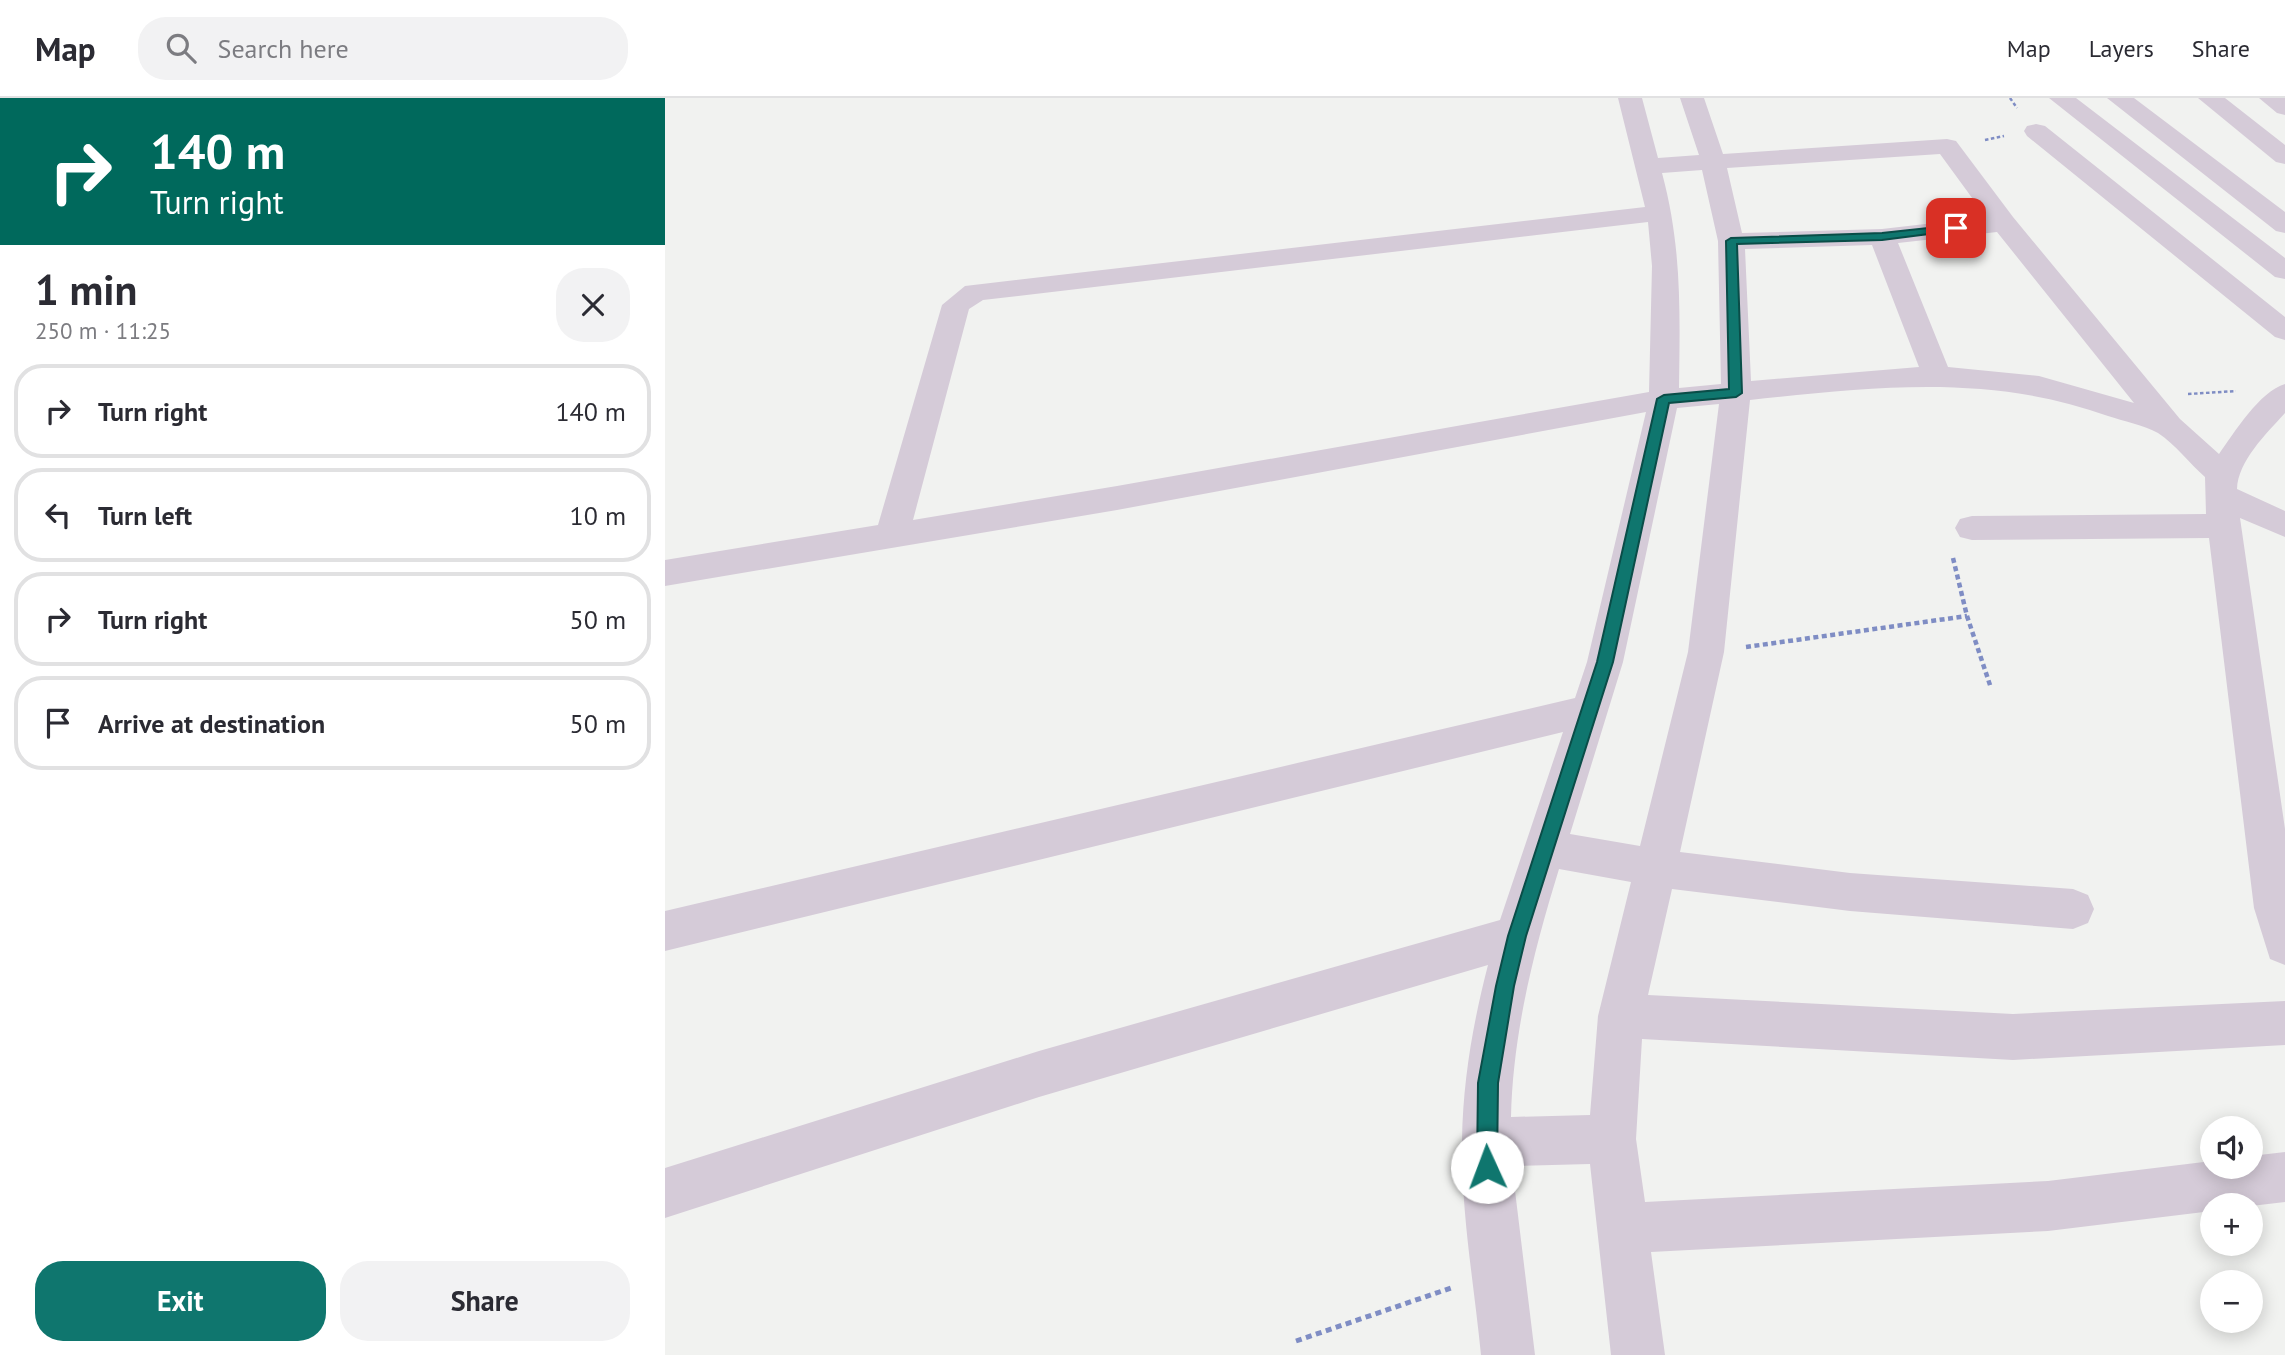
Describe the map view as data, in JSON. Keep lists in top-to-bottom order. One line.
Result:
{"page":{"header":"Map","search":"Search here","nav":["Map","Layers","Share"],"turn":["140 m","Turn right"],"heading":["1 min","250 m · 11:25"],"list":[{"name":"Turn right","value":"140 m"},{"name":"Turn left","value":"10 m"},{"name":"Turn right","value":"50 m"},{"name":"Arrive at destination","value":"50 m"}],"map_buttons":["+","−"],"buttons":["Exit","Share"]}}
